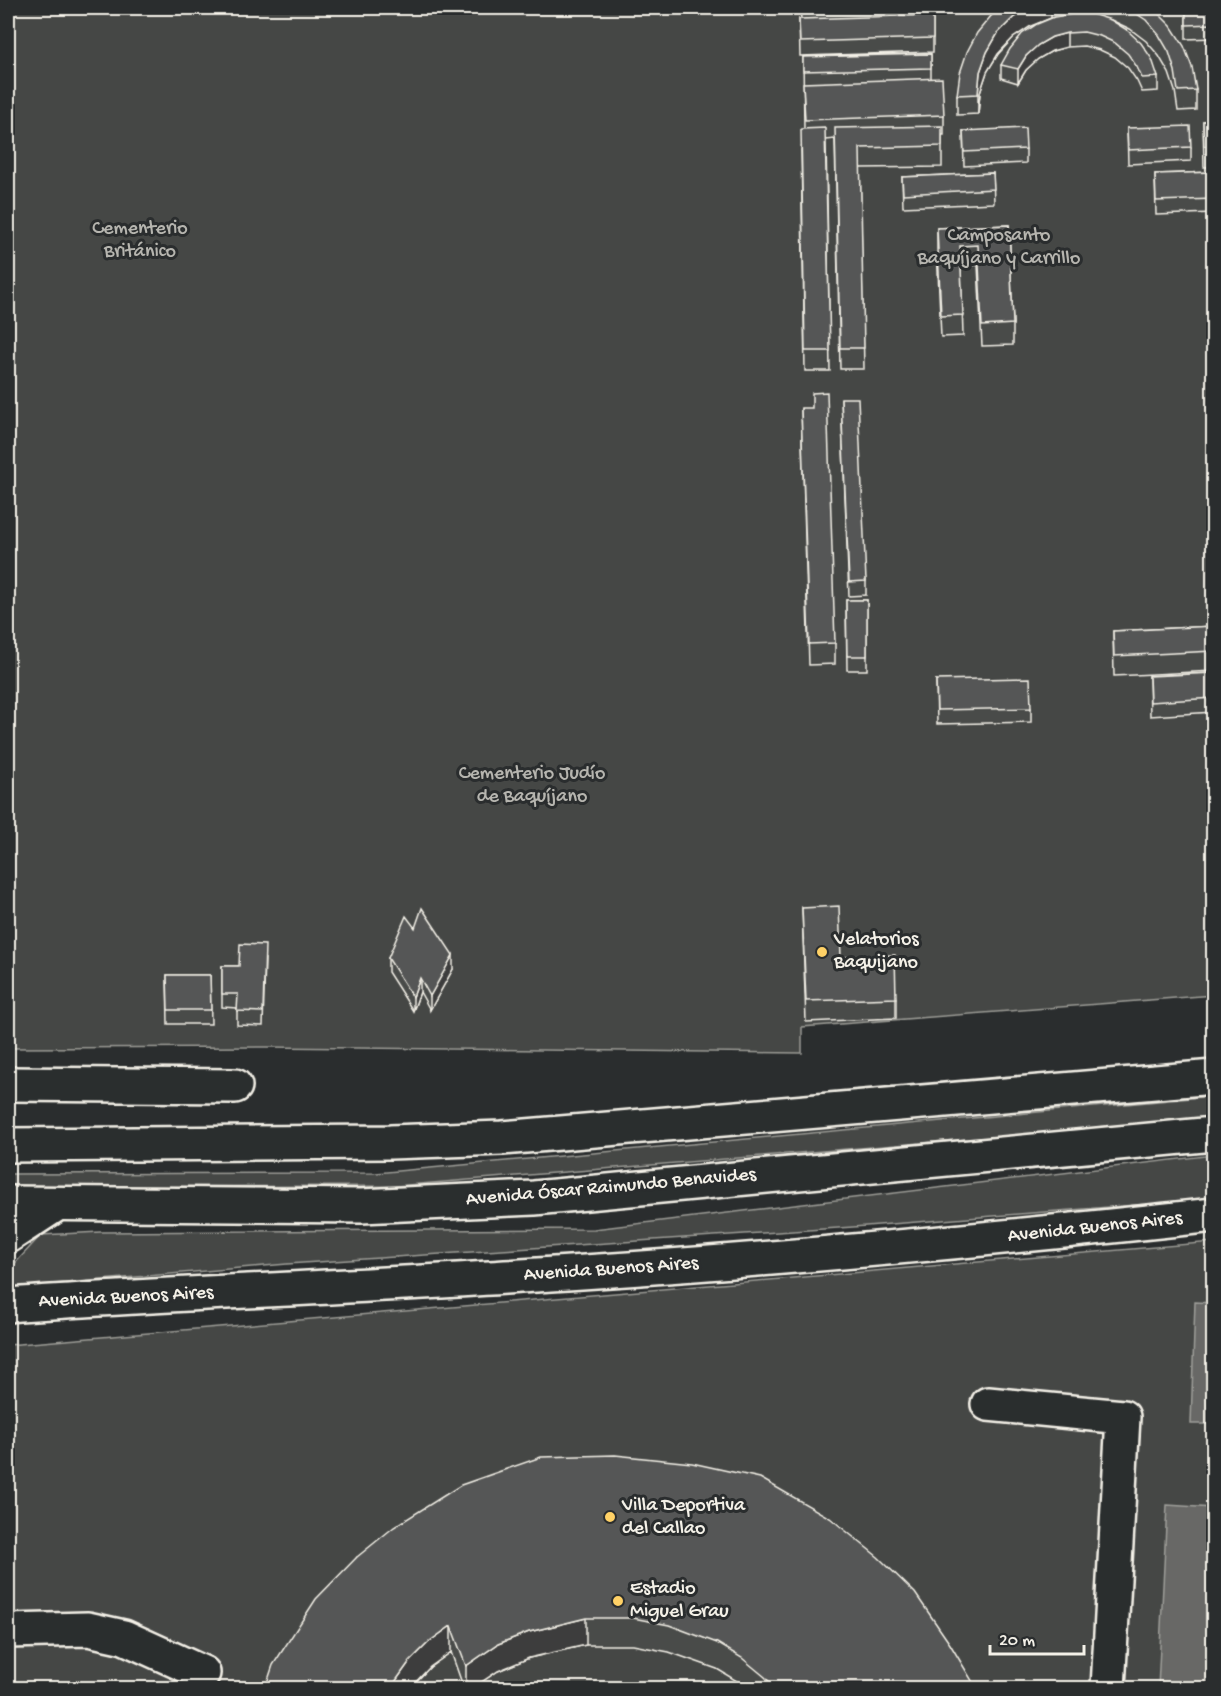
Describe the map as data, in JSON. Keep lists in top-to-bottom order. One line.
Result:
{"streets":{"main road":["Avenida Óscar Raimundo Benavides","Avenida Buenos Aires"]},"parks":["Cementerio Británico","Camposanto Baquíjano y Carrillo","Cementerio Judío de Baquíjano"],"places":["Velatorios Baquijano","Villa Deportiva del Callao","Estadio Miguel Grau"],"scale_bar":"20 m"}
